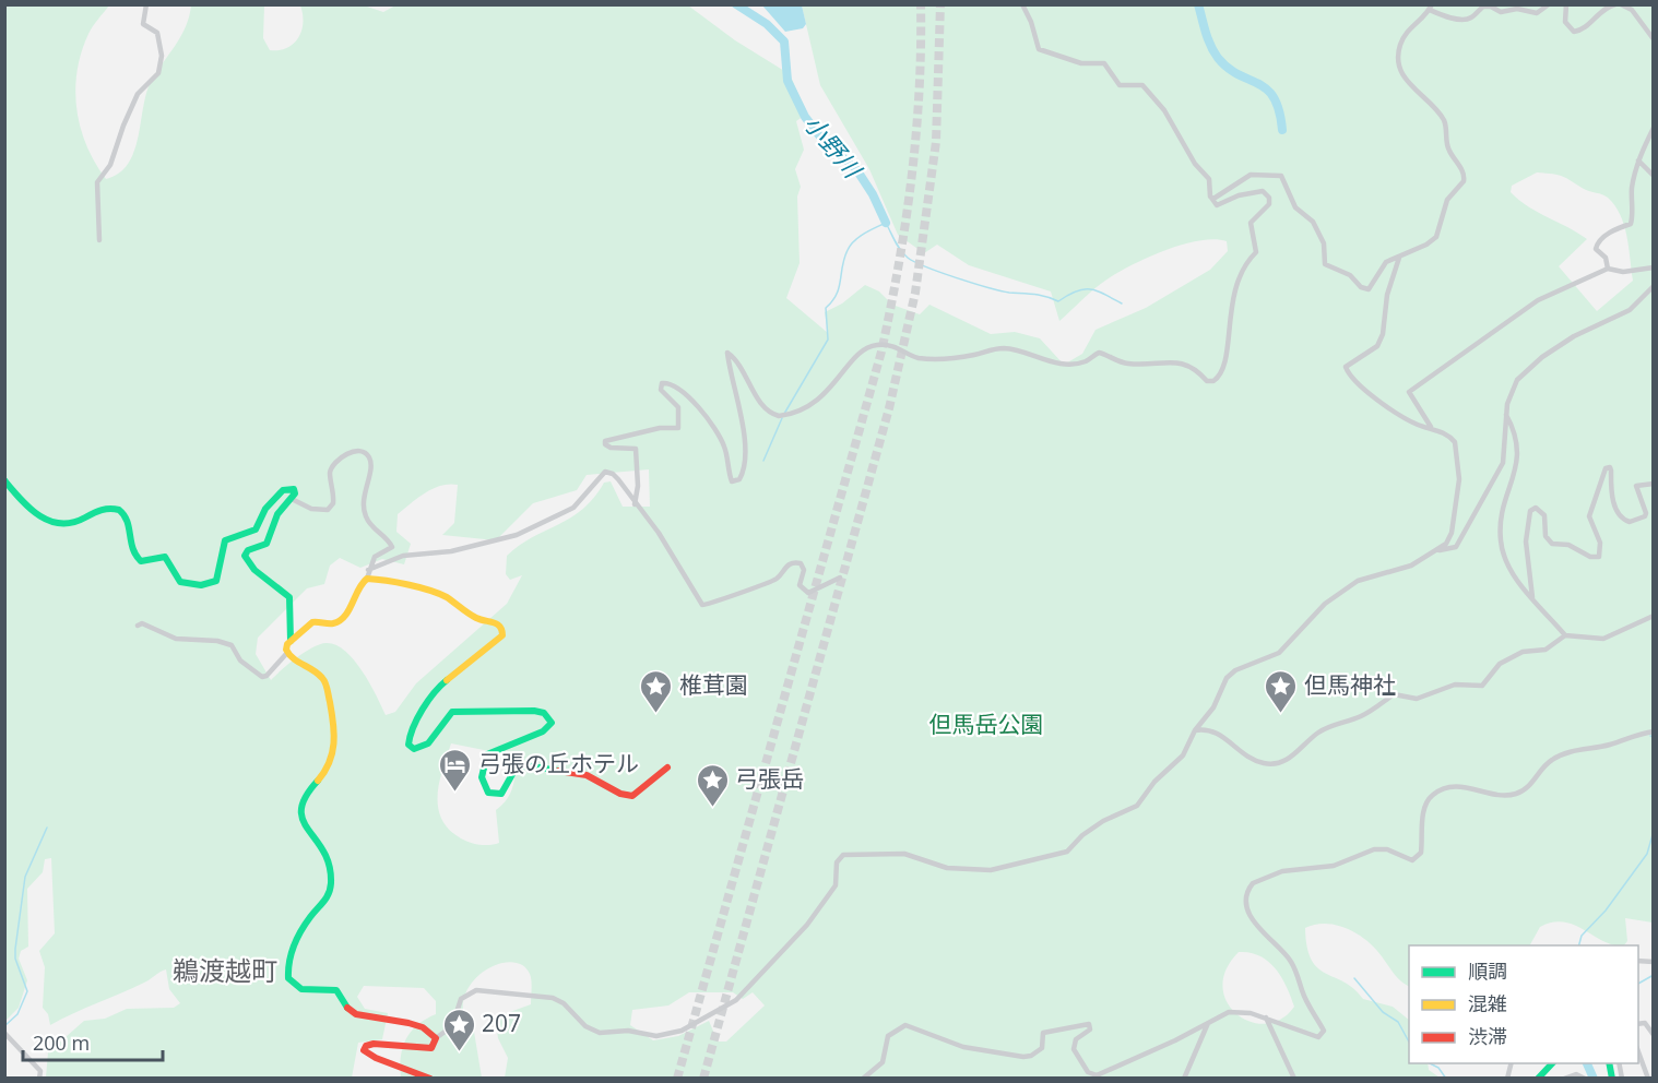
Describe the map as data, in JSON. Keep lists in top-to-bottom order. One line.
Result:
{"districts":["鵜渡越町"],"water":["小野川"],"parks":["但馬岳公園"],"places":{"place":["椎茸園","但馬神社","弓張岳","207"],"hotel":["弓張の丘ホテル"]},"legend":["順調","混雑","渋滞"],"scale_bar":"200 m"}
